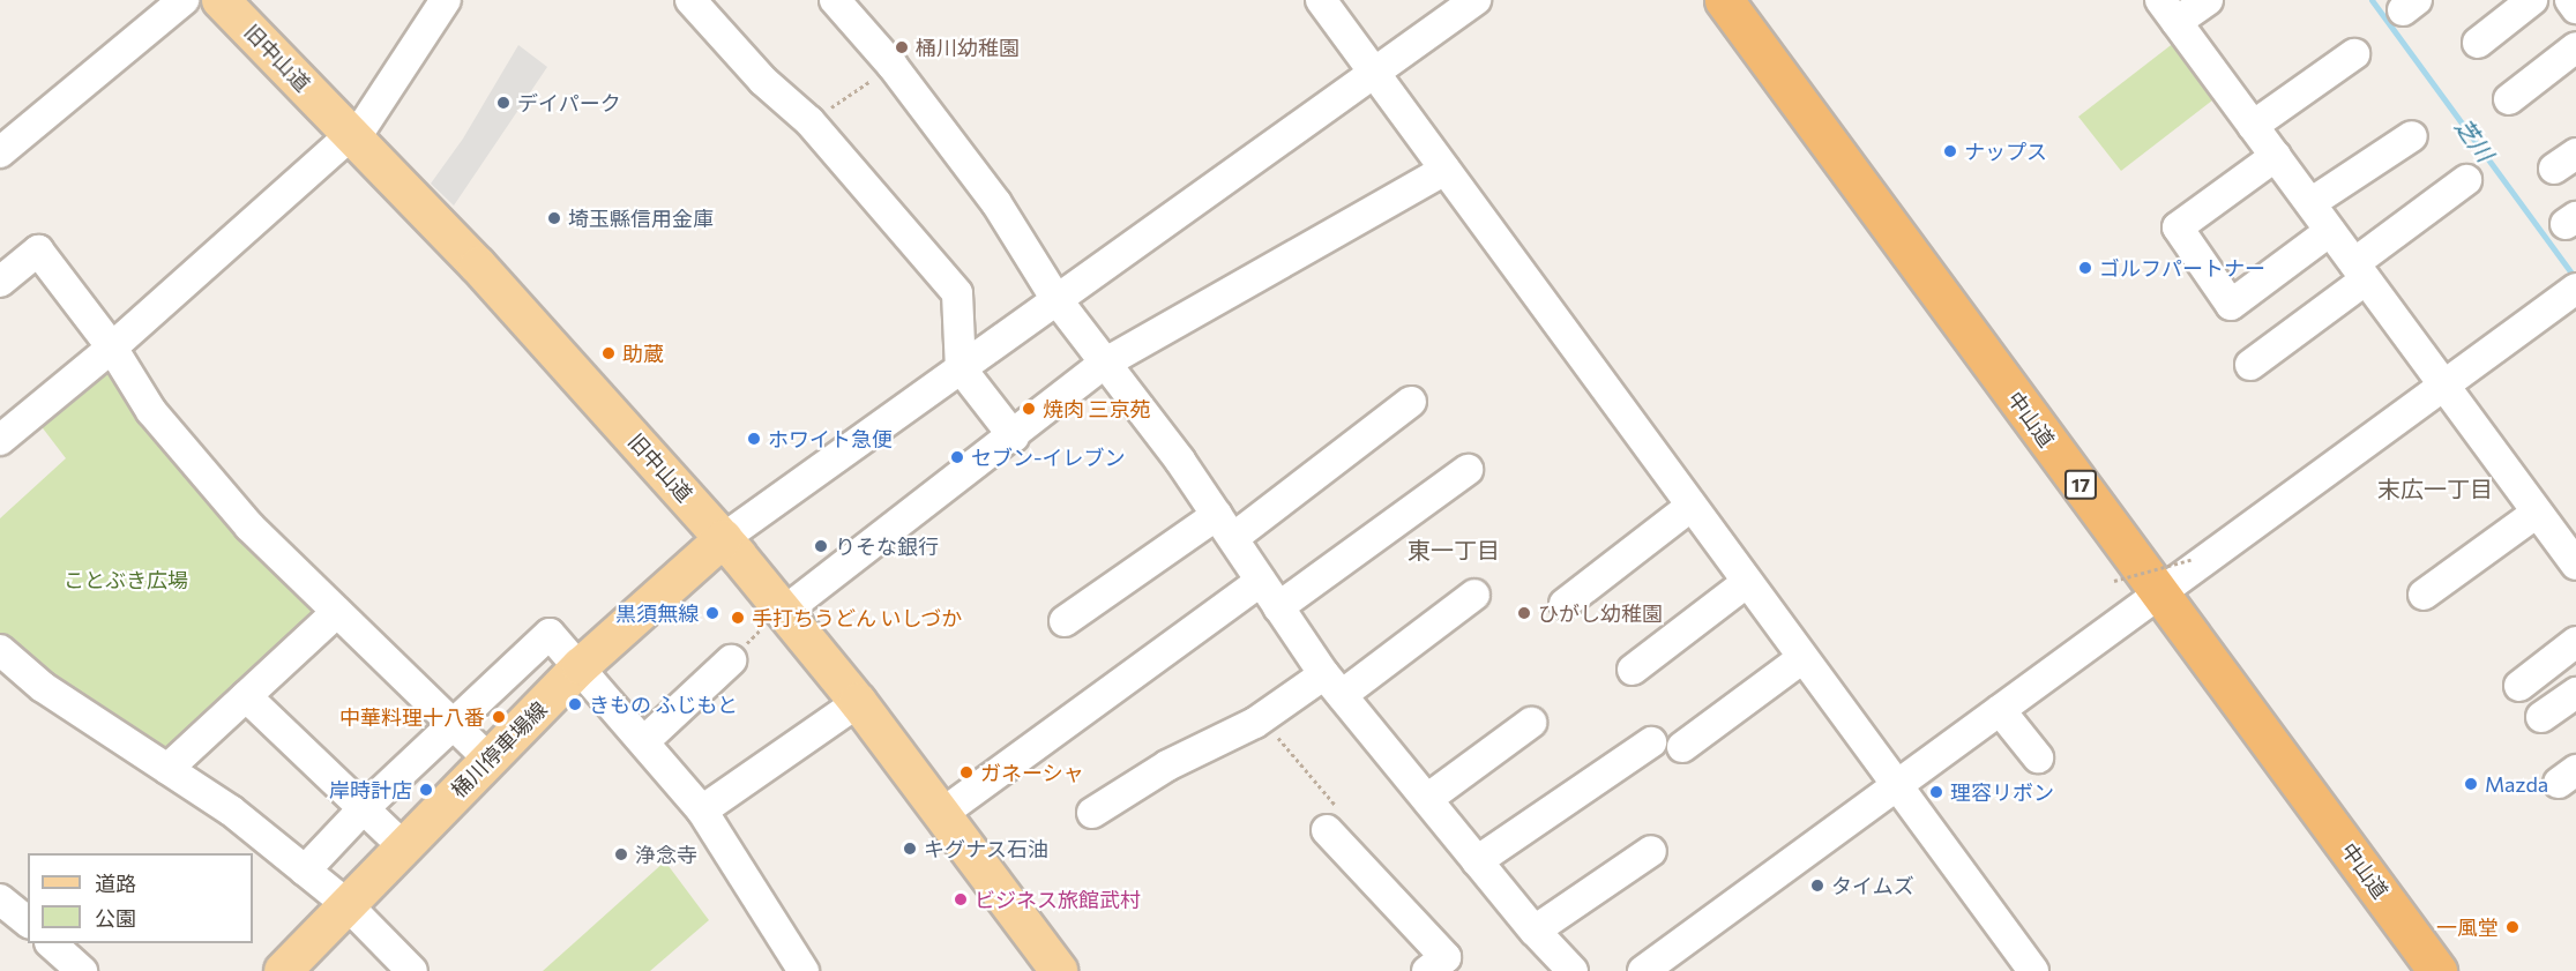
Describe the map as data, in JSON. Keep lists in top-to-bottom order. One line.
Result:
{"streets":{"highway":["中山道","17"],"main road":["旧中山道","桶川停車場線"]},"crossings":[["旧中山道","桶川停車場線"]],"districts":["末広一丁目","東一丁目"],"water":["芝川"],"parks":["ことぶき広場"],"places":["桶川幼稚園","デイパーク","ナップス","埼玉縣信用金庫","ゴルフパートナー","助蔵","焼肉 三京苑","ホワイト急便","セブン-イレブン","りそな銀行","黒須無線","ひがし幼稚園","手打ちうどん いしづか","きもの ふじもと","中華料理十八番","ガネーシャ","Mazda","岸時計店","理容リボン","キグナス石油","浄念寺","タイムズ","ビジネス旅館武村","一風堂"],"legend":["道路","公園"]}
